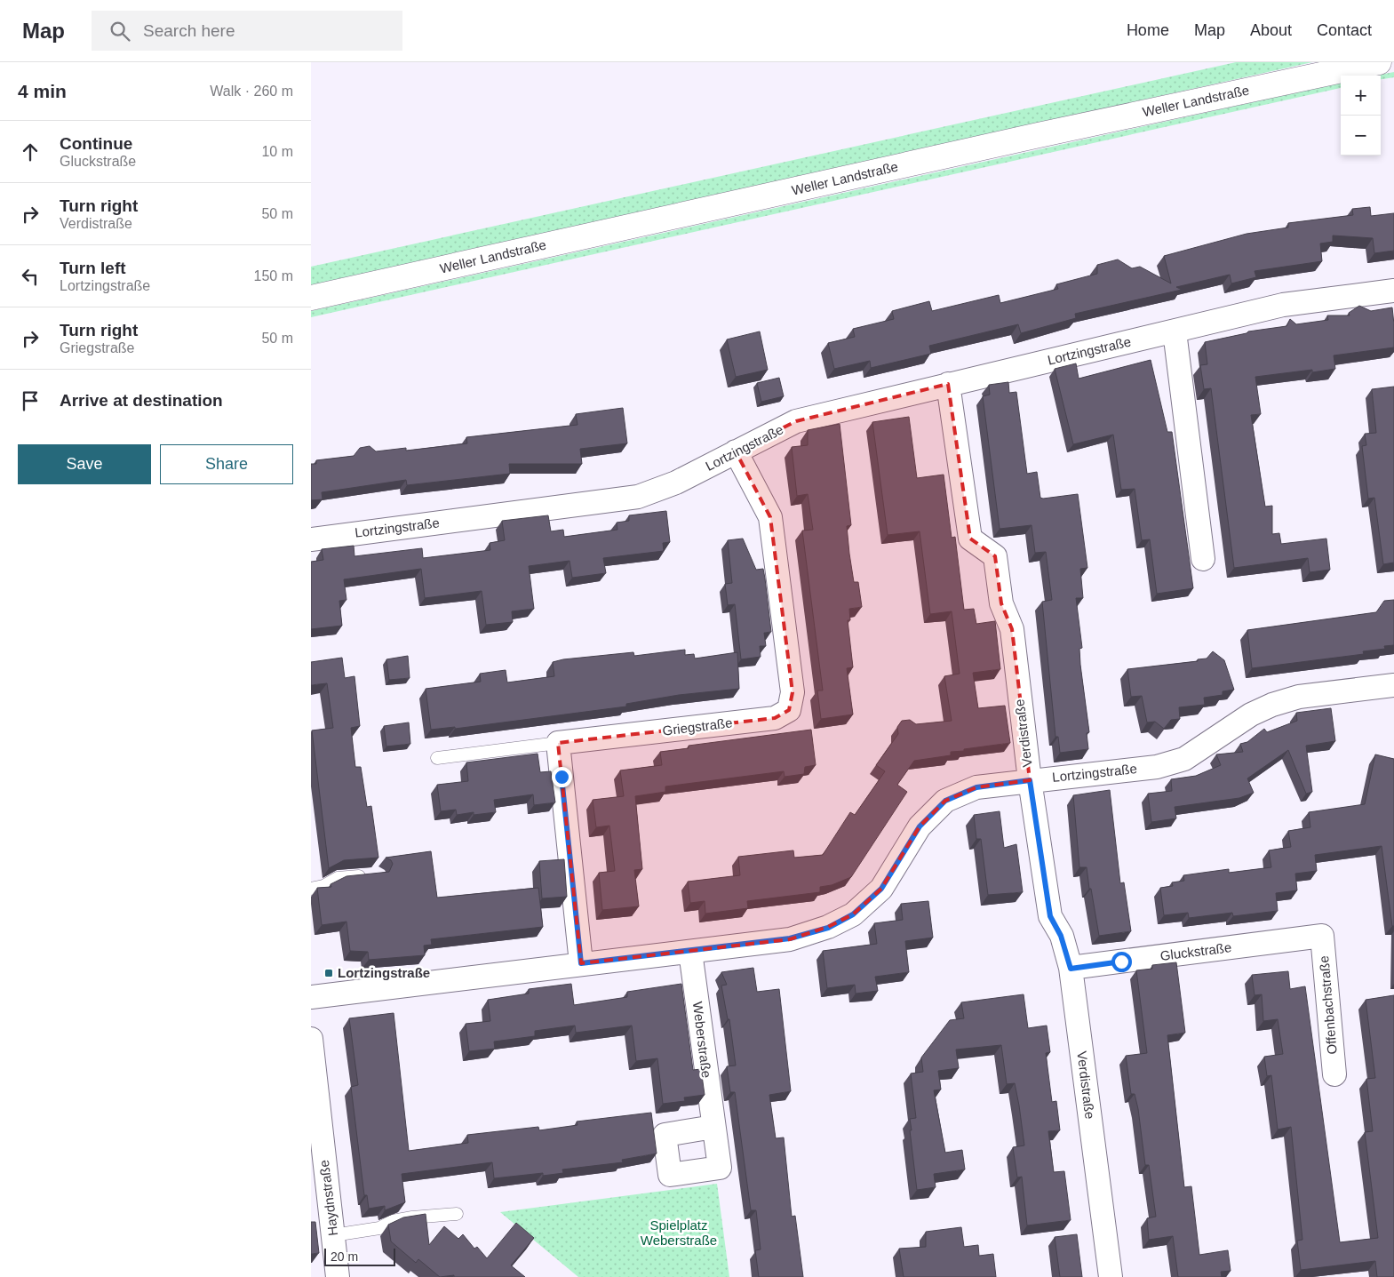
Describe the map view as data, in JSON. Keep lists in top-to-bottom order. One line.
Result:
{"streets":{"main road":["Weller Landstraße"],"street":["Lortzingstraße","Griegstraße","Verdistraße","Gluckstraße","Offenbachstraße","Weberstraße","Haydnstraße"]},"crossings":[["Lortzingstraße","Griegstraße"],["Lortzingstraße","Verdistraße"],["Lortzingstraße","Weberstraße"],["Verdistraße","Gluckstraße"],["Gluckstraße","Offenbachstraße"]],"parks":["Spielplatz Weberstraße"],"places":{"transit":["Lortzingstraße"]},"scale_bar":"20 m","page":{"header":"Map","search":"Search here","nav":["Home","Map","About","Contact"],"heading":["4 min","Walk · 260 m"],"map_buttons":["+","−"],"list":[["Continue","Gluckstraße","10 m"],["Turn right","Verdistraße","50 m"],["Turn left","Lortzingstraße","150 m"],["Turn right","Griegstraße","50 m"],"Arrive at destination"],"buttons":["Save","Share"],"scale":"20 m"}}
